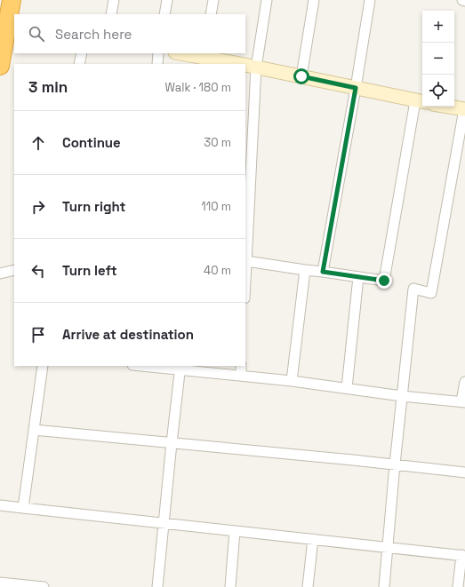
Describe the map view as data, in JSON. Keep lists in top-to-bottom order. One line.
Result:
{"page":{"map_buttons":["+","−"],"search":"Search here","heading":["3 min","Walk · 180 m"],"list":[["Continue","30 m"],["Turn right","110 m"],["Turn left","40 m"],"Arrive at destination"]}}
